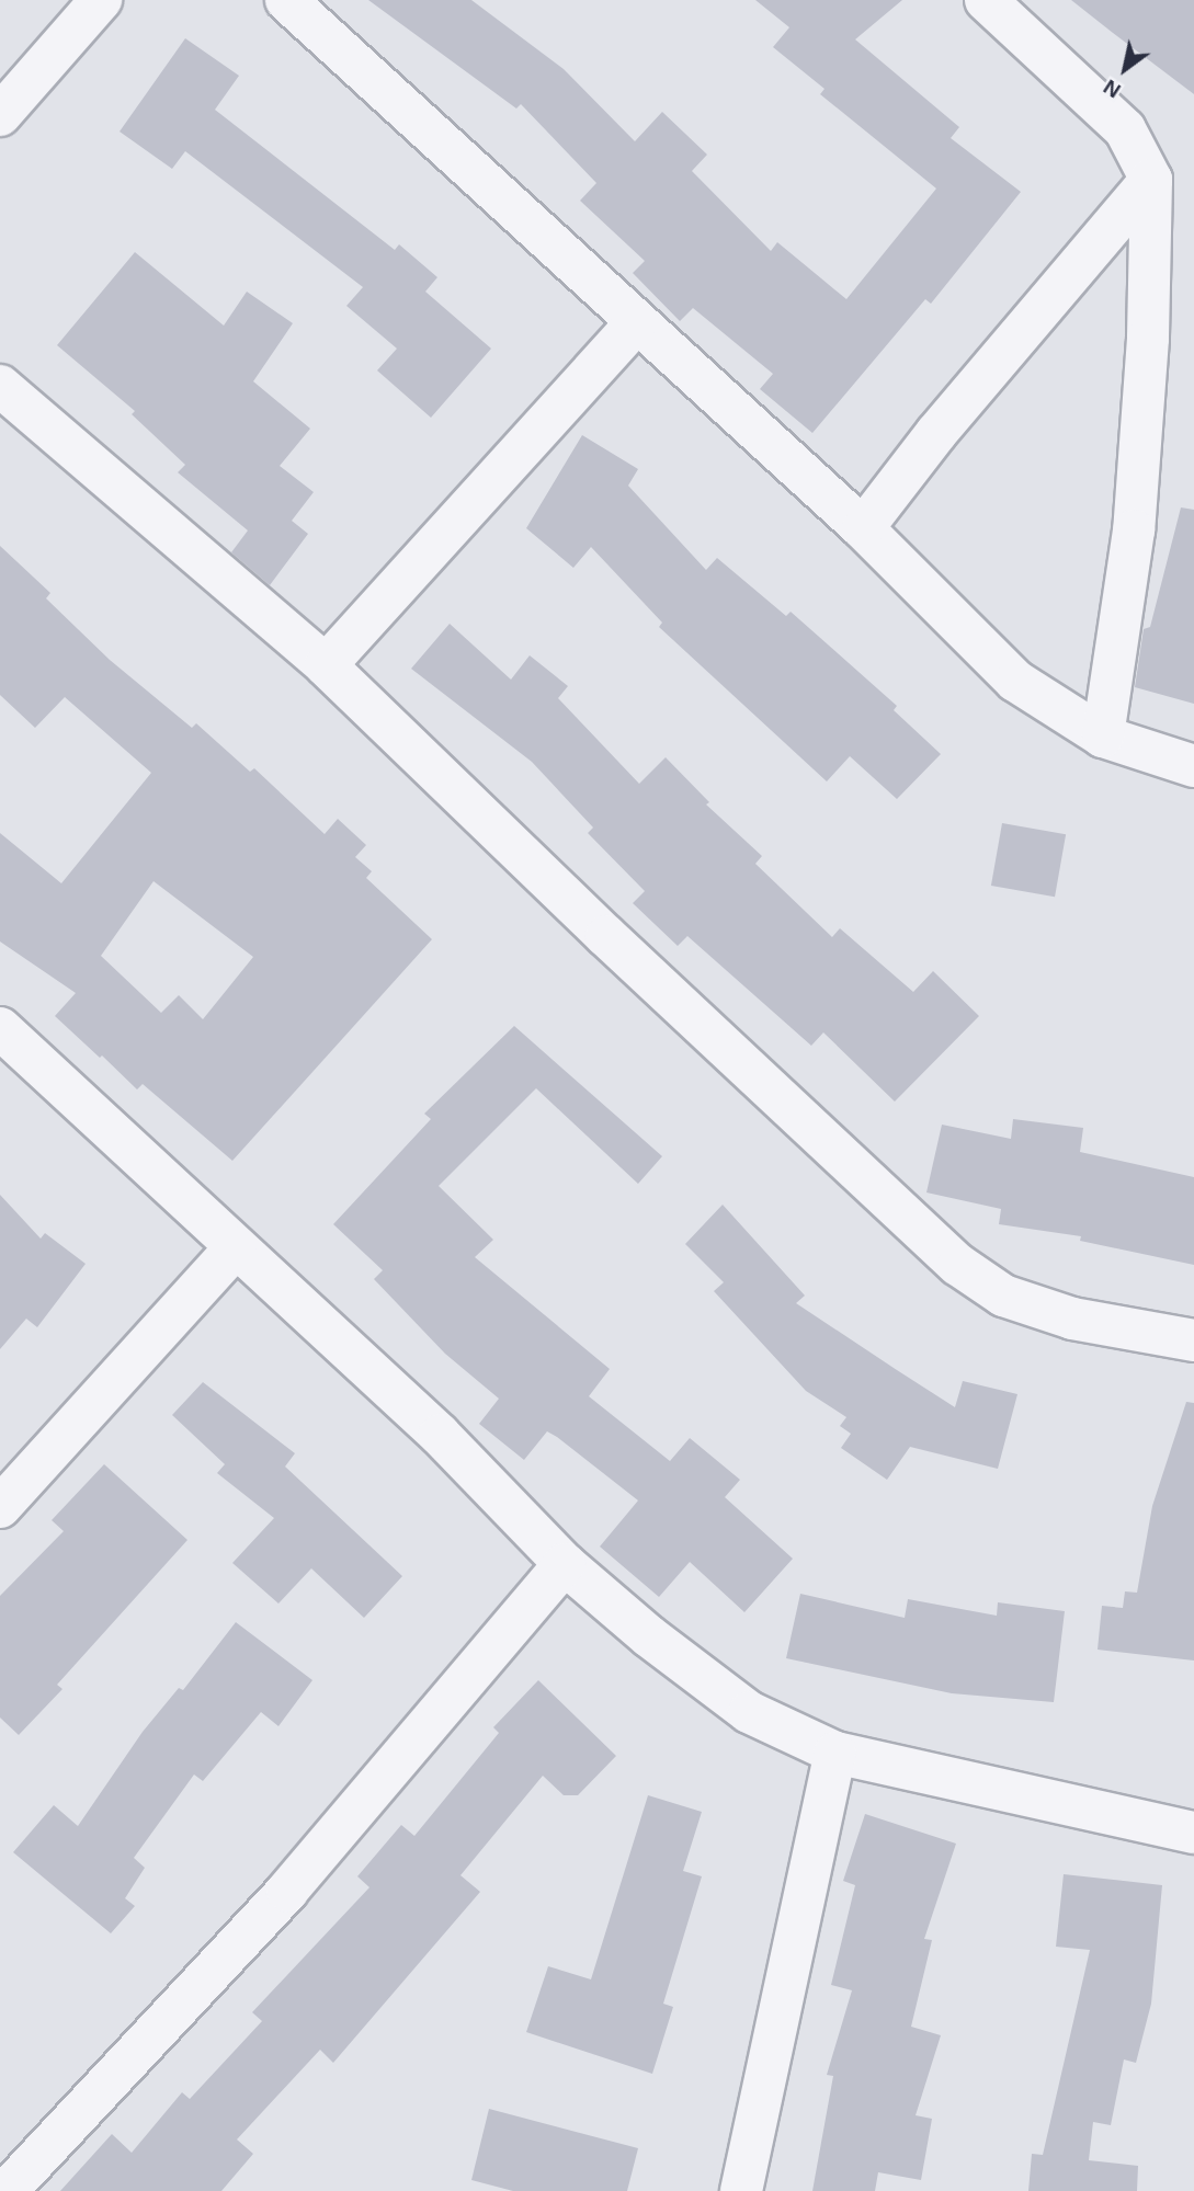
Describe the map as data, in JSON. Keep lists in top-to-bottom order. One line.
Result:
{"north":"bottom left"}
